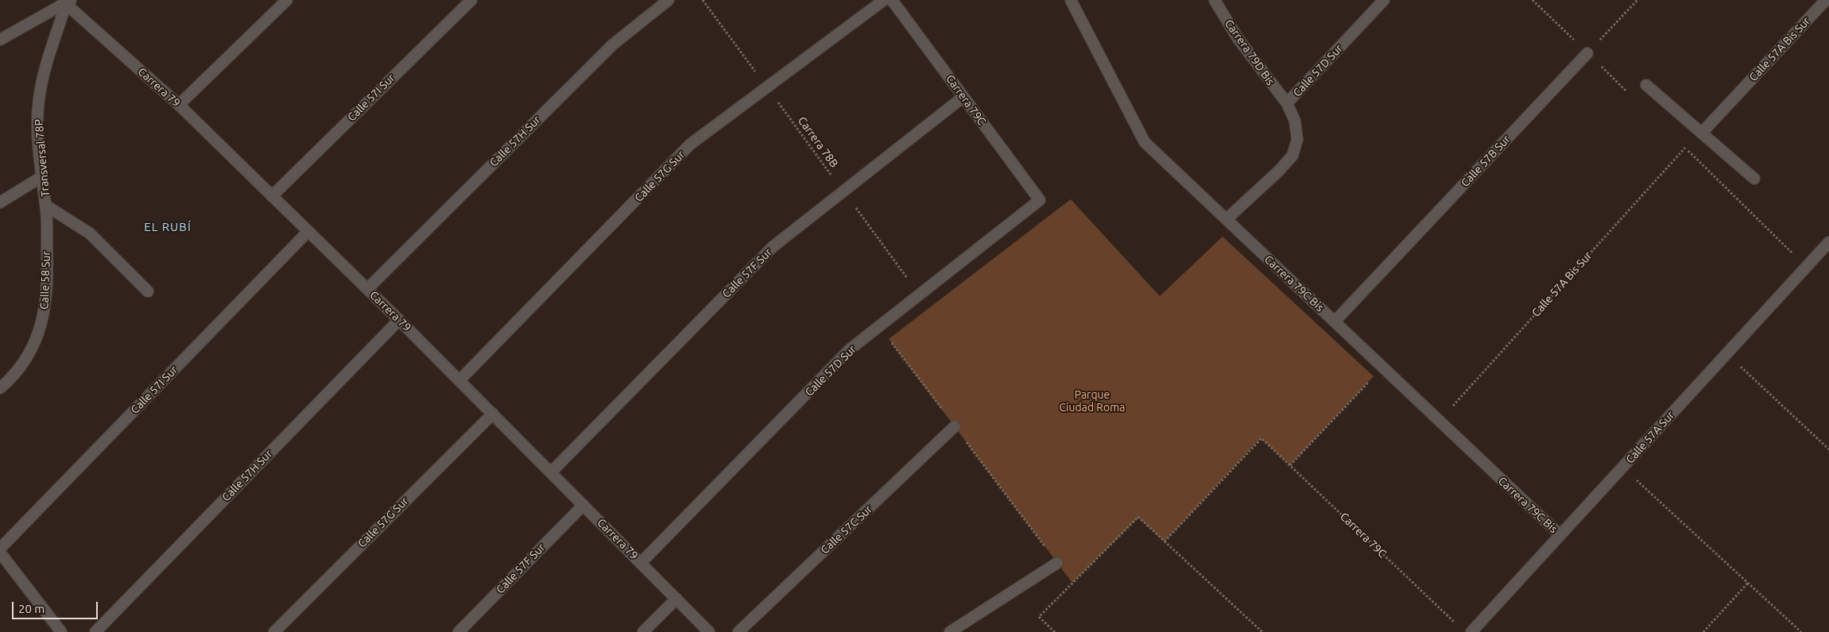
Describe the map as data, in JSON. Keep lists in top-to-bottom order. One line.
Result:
{"streets":{"street":["Calle 57A Bis Sur","Carrera 79D Bis","Calle 57D Sur","Carrera 79","Calle 57I Sur","Carrera 79C","Calle 57H Sur","Transversal 78P","Calle 57B Sur","Calle 57G Sur","Calle 57F Sur","Calle 58 Sur","Carrera 79C Bis","Calle 57A Sur","Calle 57C Sur"],"path":["Carrera 78B"]},"crossings":[["Calle 57A Bis Sur","Carrera 79C Bis"],["Carrera 79D Bis","Calle 57D Sur"],["Calle 57D Sur","Carrera 79"],["Calle 57D Sur","Carrera 79C"],["Calle 57D Sur","Carrera 78B"],["Calle 57D Sur","Carrera 79C Bis"],["Carrera 79","Calle 57I Sur"],["Carrera 79","Calle 57H Sur"],["Carrera 79","Transversal 78P"],["Carrera 79","Calle 57G Sur"],["Carrera 79","Calle 57F Sur"],["Carrera 79C","Calle 57F Sur"],["Carrera 78B","Calle 57G Sur"],["Carrera 78B","Calle 57F Sur"],["Transversal 78P","Calle 58 Sur"],["Calle 57B Sur","Carrera 79C Bis"],["Carrera 79C Bis","Calle 57A Sur"]],"districts":["EL RUBÍ"],"parks":["Parque Ciudad Roma"],"scale_bar":"20 m"}
